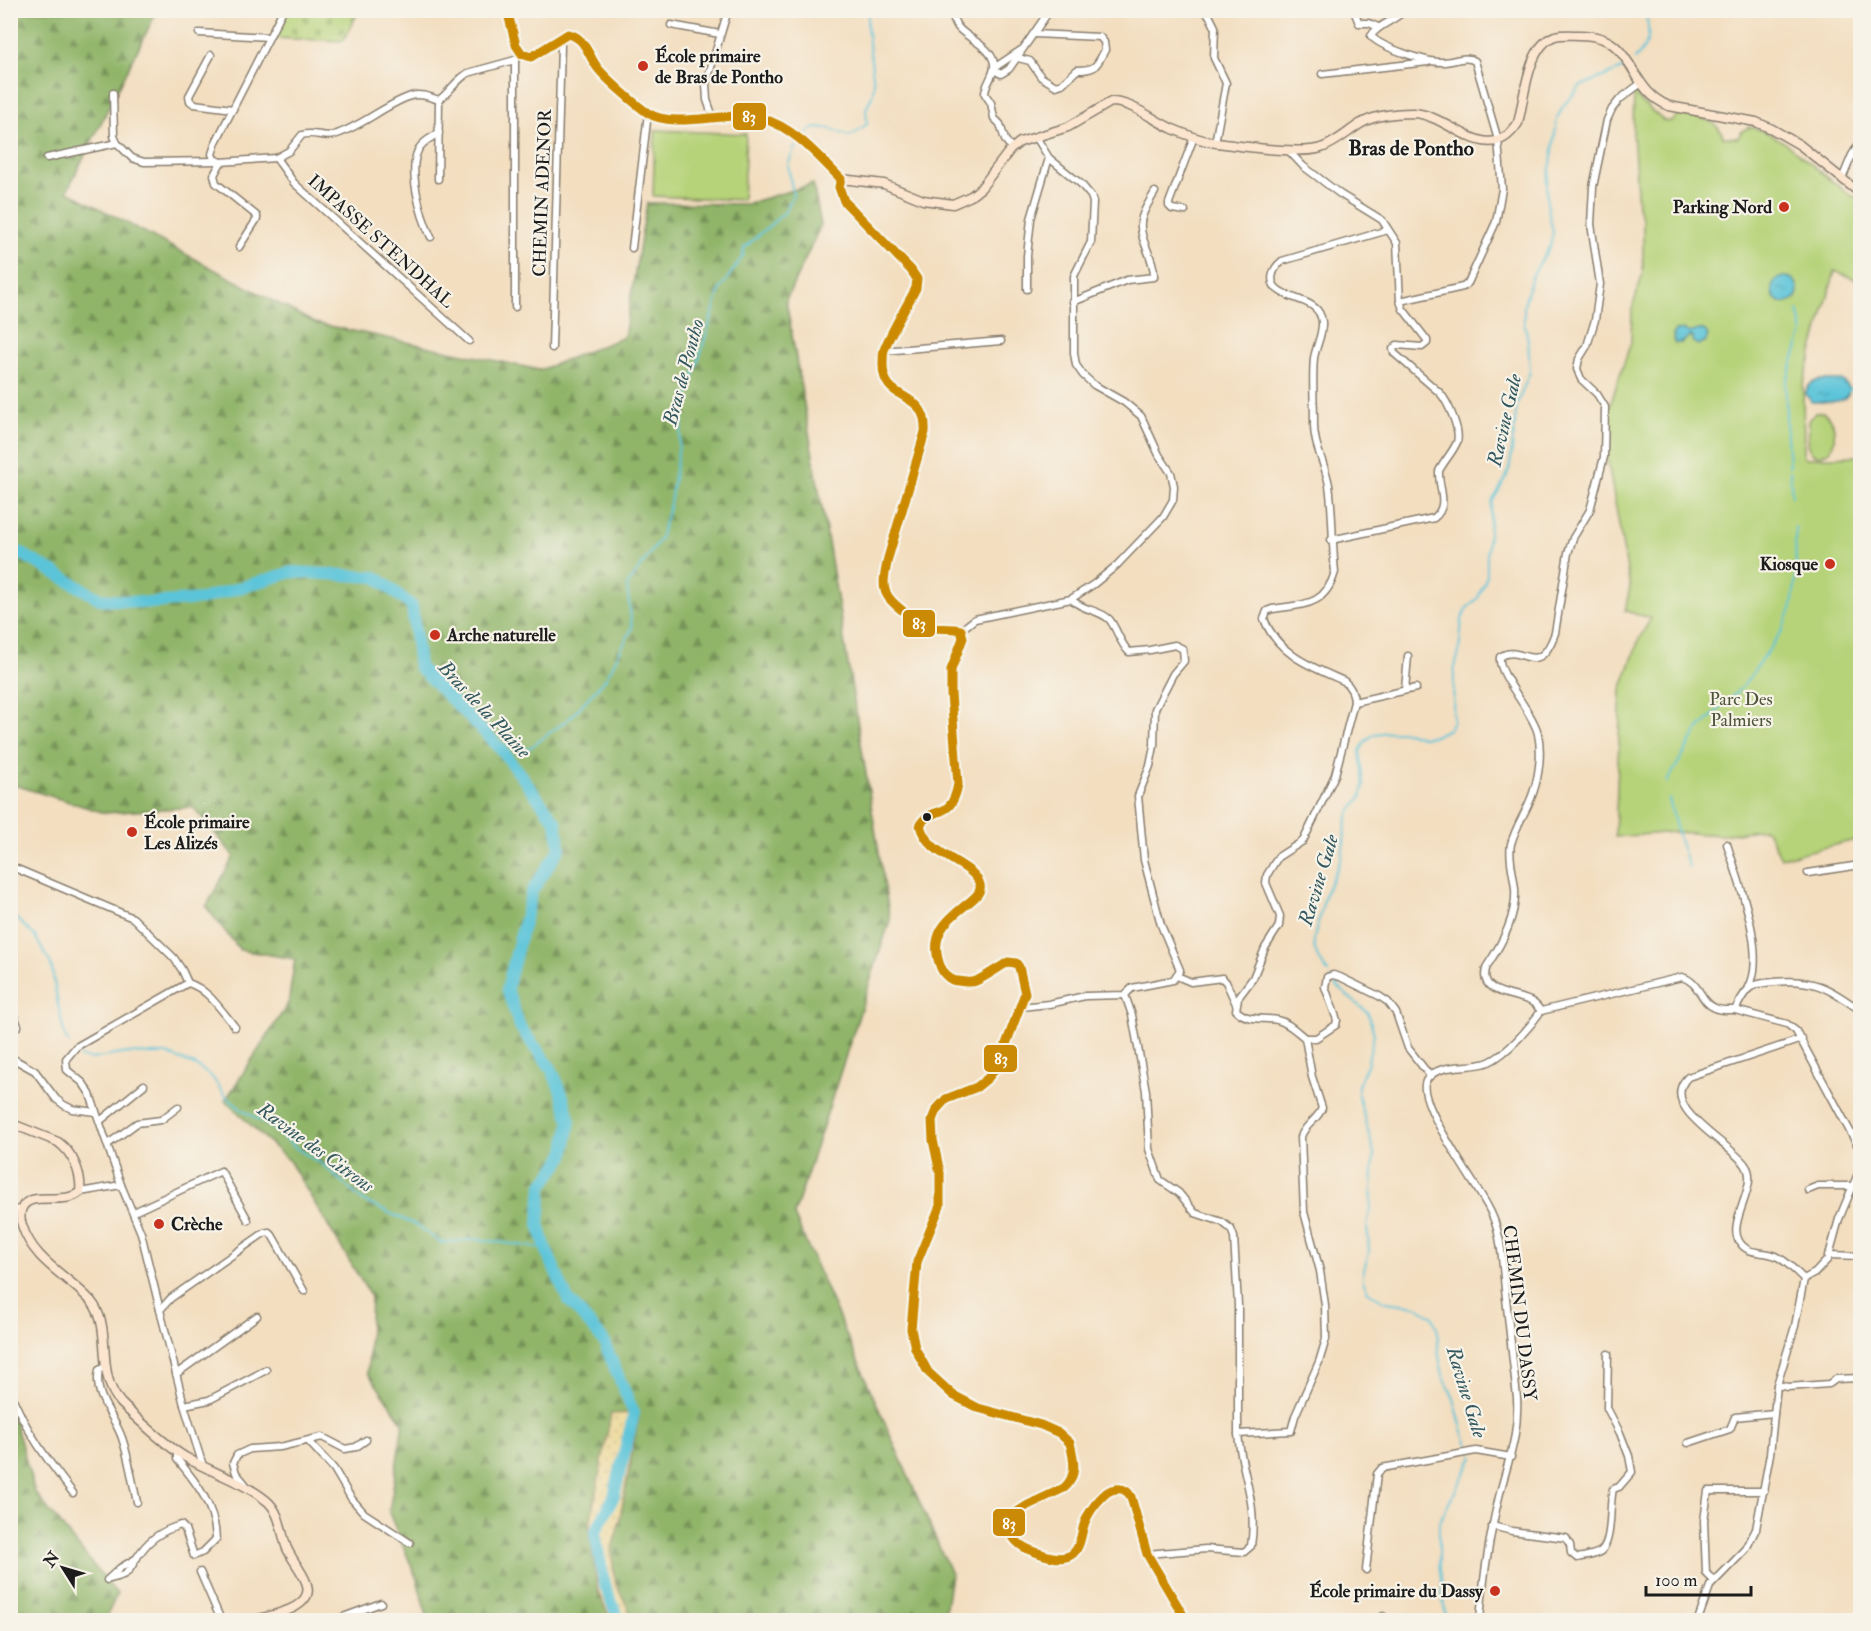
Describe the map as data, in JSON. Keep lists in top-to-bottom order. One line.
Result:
{"streets":{"street":["CHEMIN ADENOR","IMPASSE STENDHAL","CHEMIN DU DASSY"]},"districts":["Bras de Pontho"],"water":["Bras de Pontho","Ravine Gale","Bras de la Plaine","Ravine des Citrons"],"parks":["Parc Des Palmiers"],"places":["École primaire de Bras de Pontho","Parking Nord","Kiosque","Arche naturelle","École primaire Les Alizés","Crèche","École primaire du Dassy"],"lines":["transit line 83"],"scale_bar":"100 m","north":"top left"}
